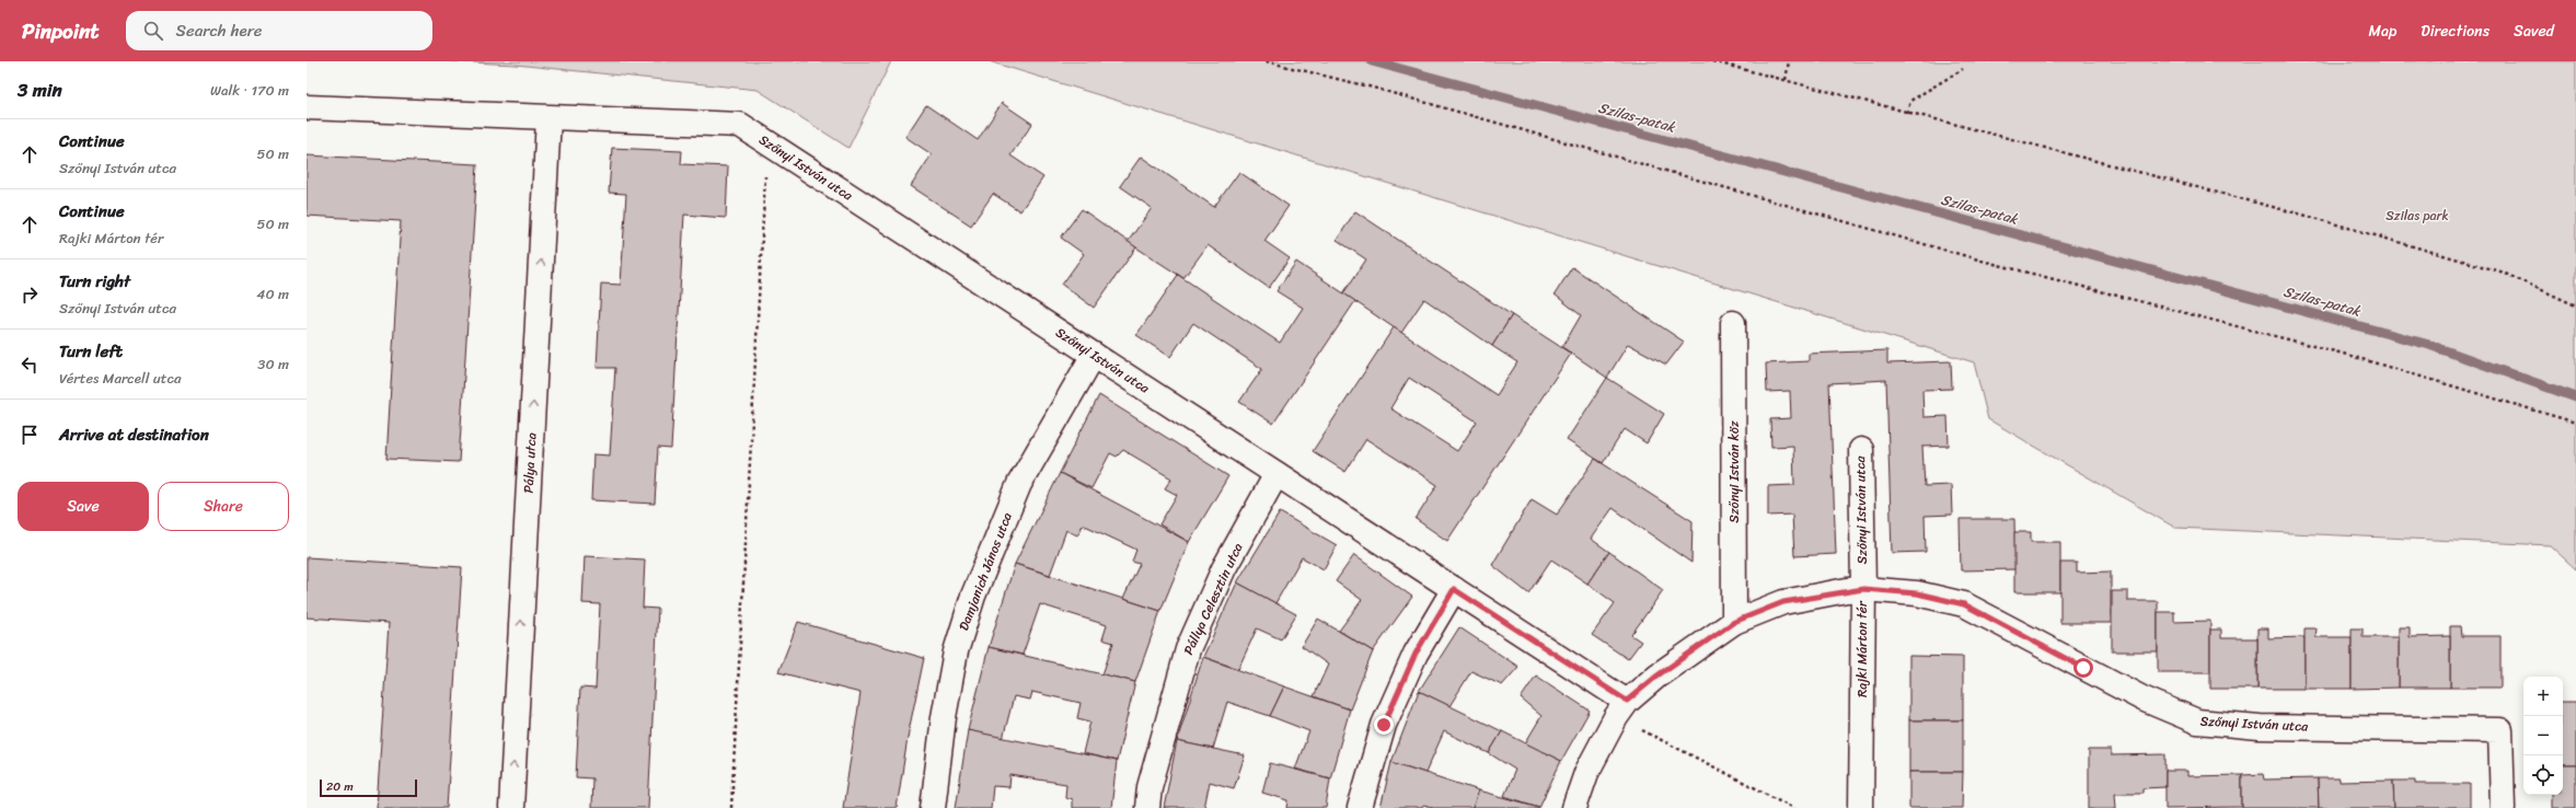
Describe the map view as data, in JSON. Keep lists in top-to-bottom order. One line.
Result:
{"streets":{"street":["Szőnyi István utca","Pálya utca","Szőnyi István köz","Damjanich János utca","Pállya Celesztin utca","Rajki Márton tér"]},"crossings":[["Szőnyi István utca","Pálya utca"],["Szőnyi István utca","Damjanich János utca"],["Szőnyi István utca","Pállya Celesztin utca"],["Szőnyi István utca","Rajki Márton tér"],["Szőnyi István köz","Rajki Márton tér"]],"one_way":["Pálya utca"],"water":["Szilas-patak"],"parks":["Szilas park"],"scale_bar":"20 m","page":{"header":"Pinpoint","search":"Search here","nav":["Map","Directions","Saved"],"heading":["3 min","Walk · 170 m"],"list":[["Continue","Szőnyi István utca","50 m"],["Continue","Rajki Márton tér","50 m"],["Turn right","Szőnyi István utca","40 m"],["Turn left","Vértes Marcell utca","30 m"],"Arrive at destination"],"buttons":["Save","Share"],"map_buttons":["+","−"],"scale":"20 m"}}
